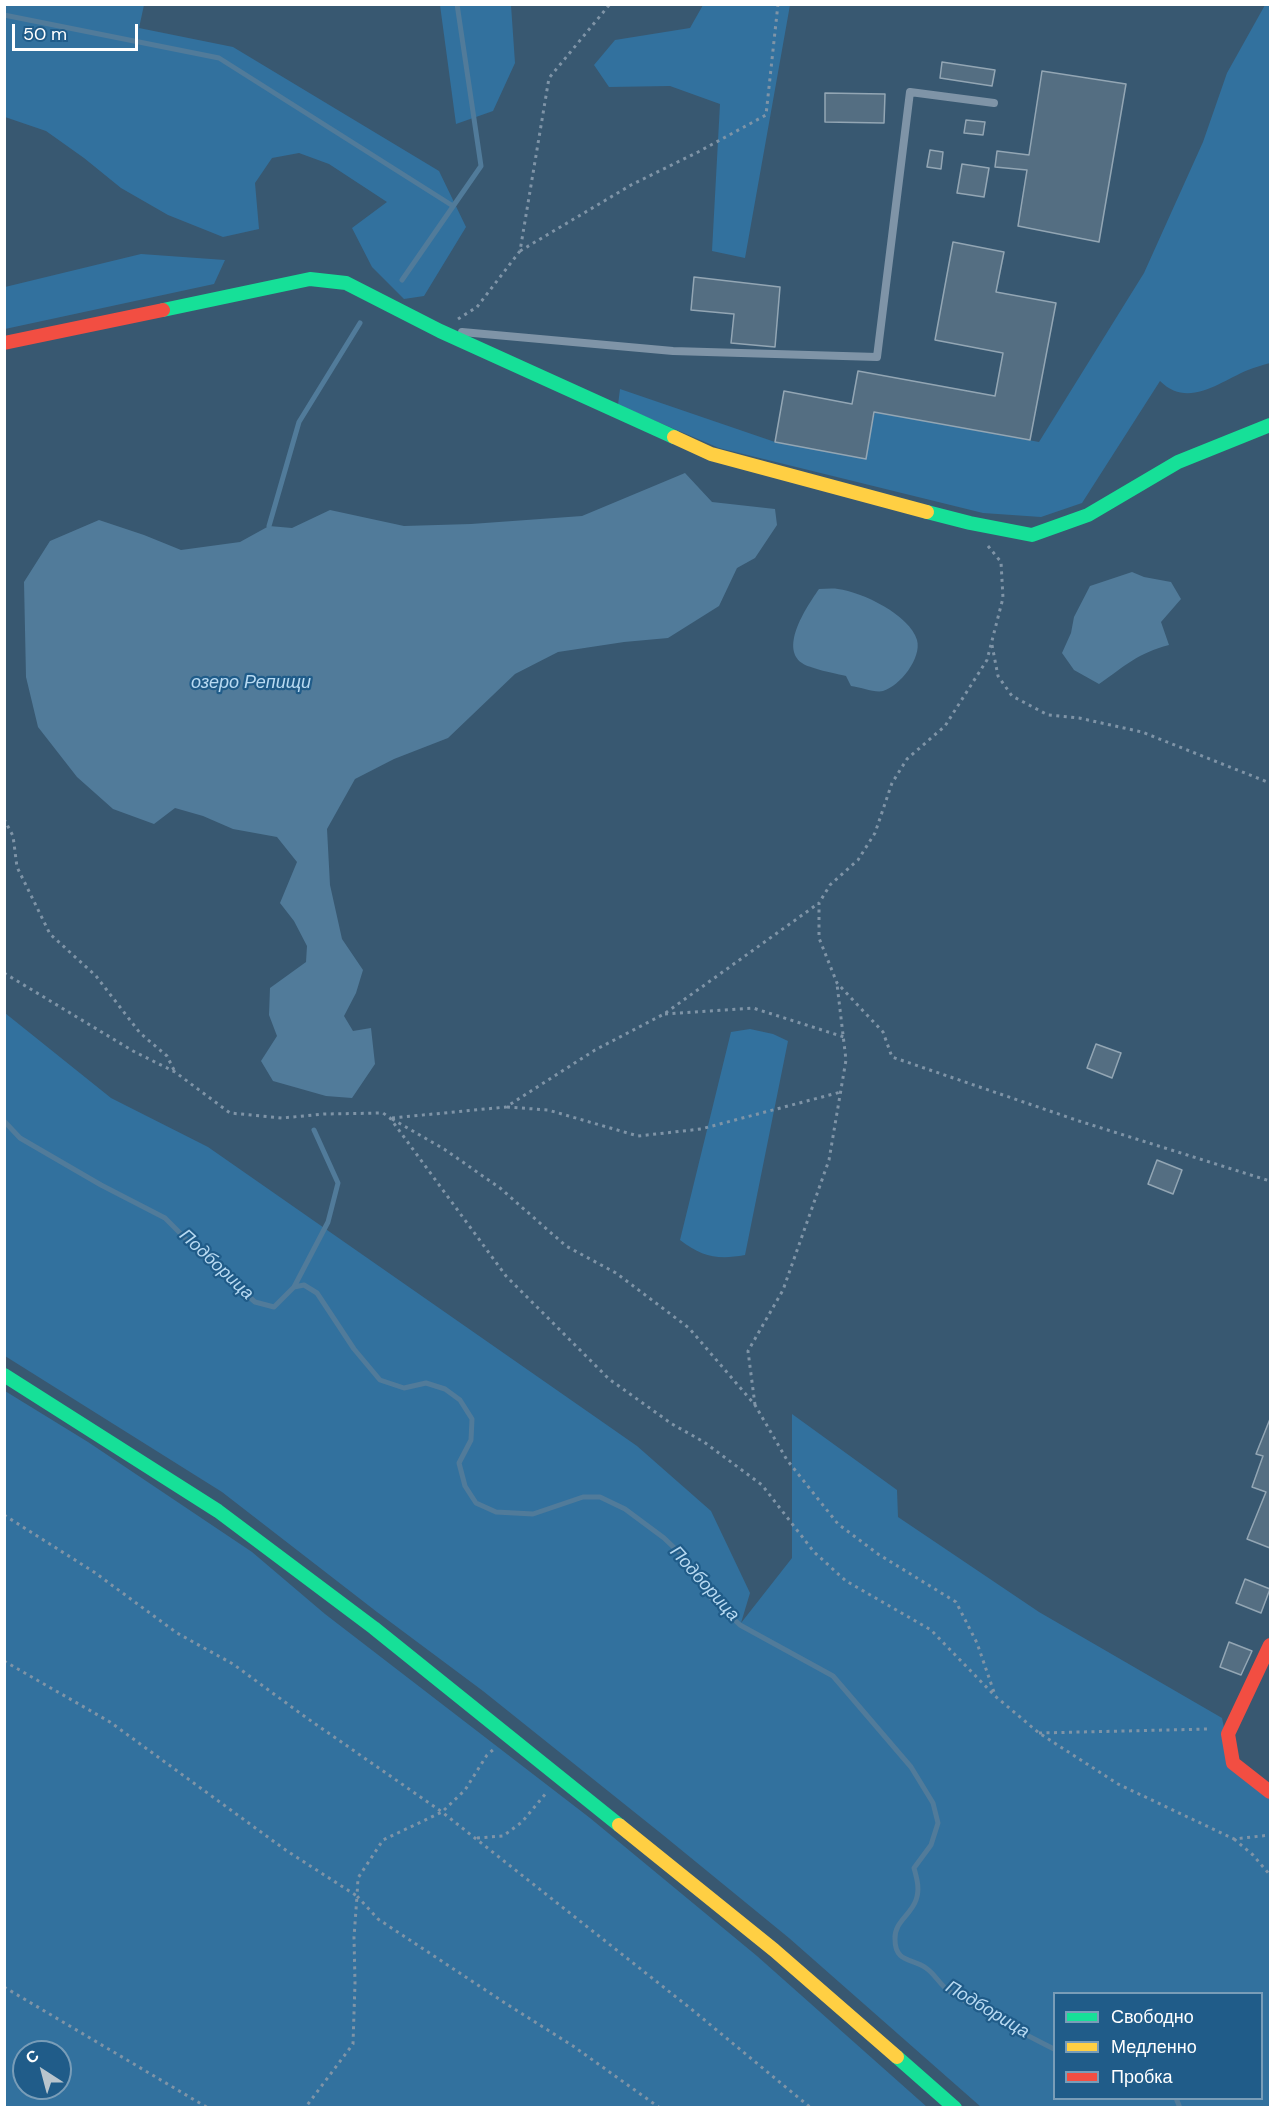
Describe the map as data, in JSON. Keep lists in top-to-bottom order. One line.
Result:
{"water":["озеро Репищи","Подборица"],"legend":["Свободно","Медленно","Пробка"],"scale_bar":"50 m","north":"top left"}
